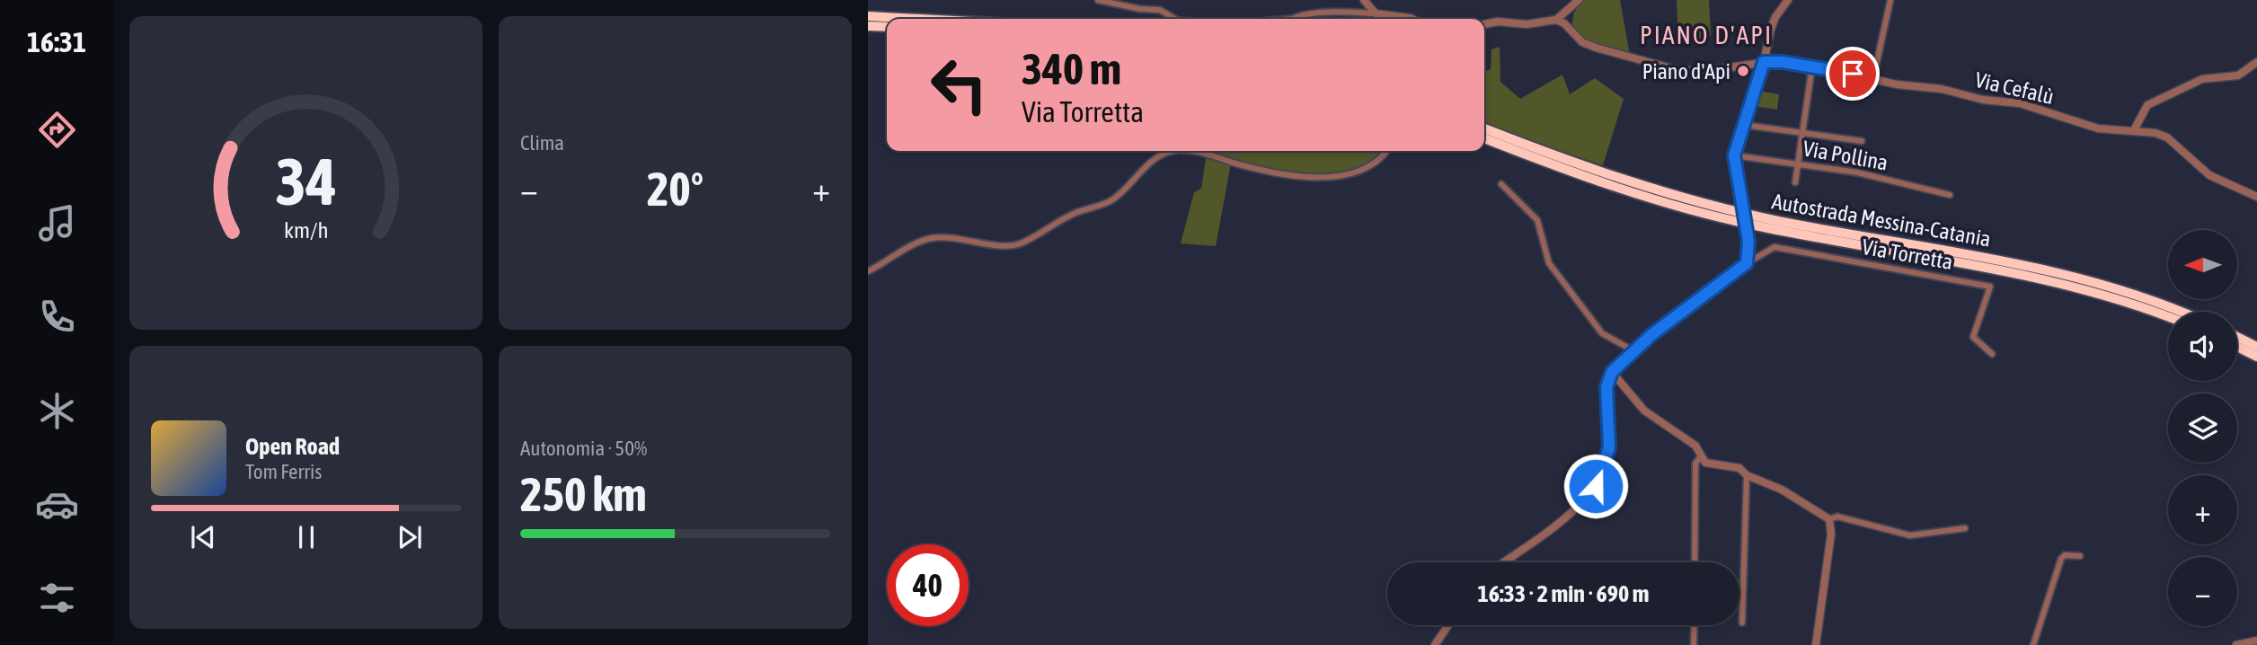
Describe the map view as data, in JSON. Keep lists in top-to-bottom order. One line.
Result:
{"streets":{"highway":["Autostrada Messina-Catania"],"street":["Via Cefalù","Via Pollina","Via Torretta"]},"districts":["PIANO D'API"],"places":["Piano d'Api"],"north":"left","page":{"tabs":"16:31","tile":["Clima",["Autonomia · 50%","250 km"]],"turn":["340 m","Via Torretta"],"heat":["−","20°","+"],"map_buttons":["+","−"],"song":["Open Road","Tom Ferris"],"limit":"40","trip":"16:33 · 2 min · 690 m","gauge":["34","km/h"]}}
